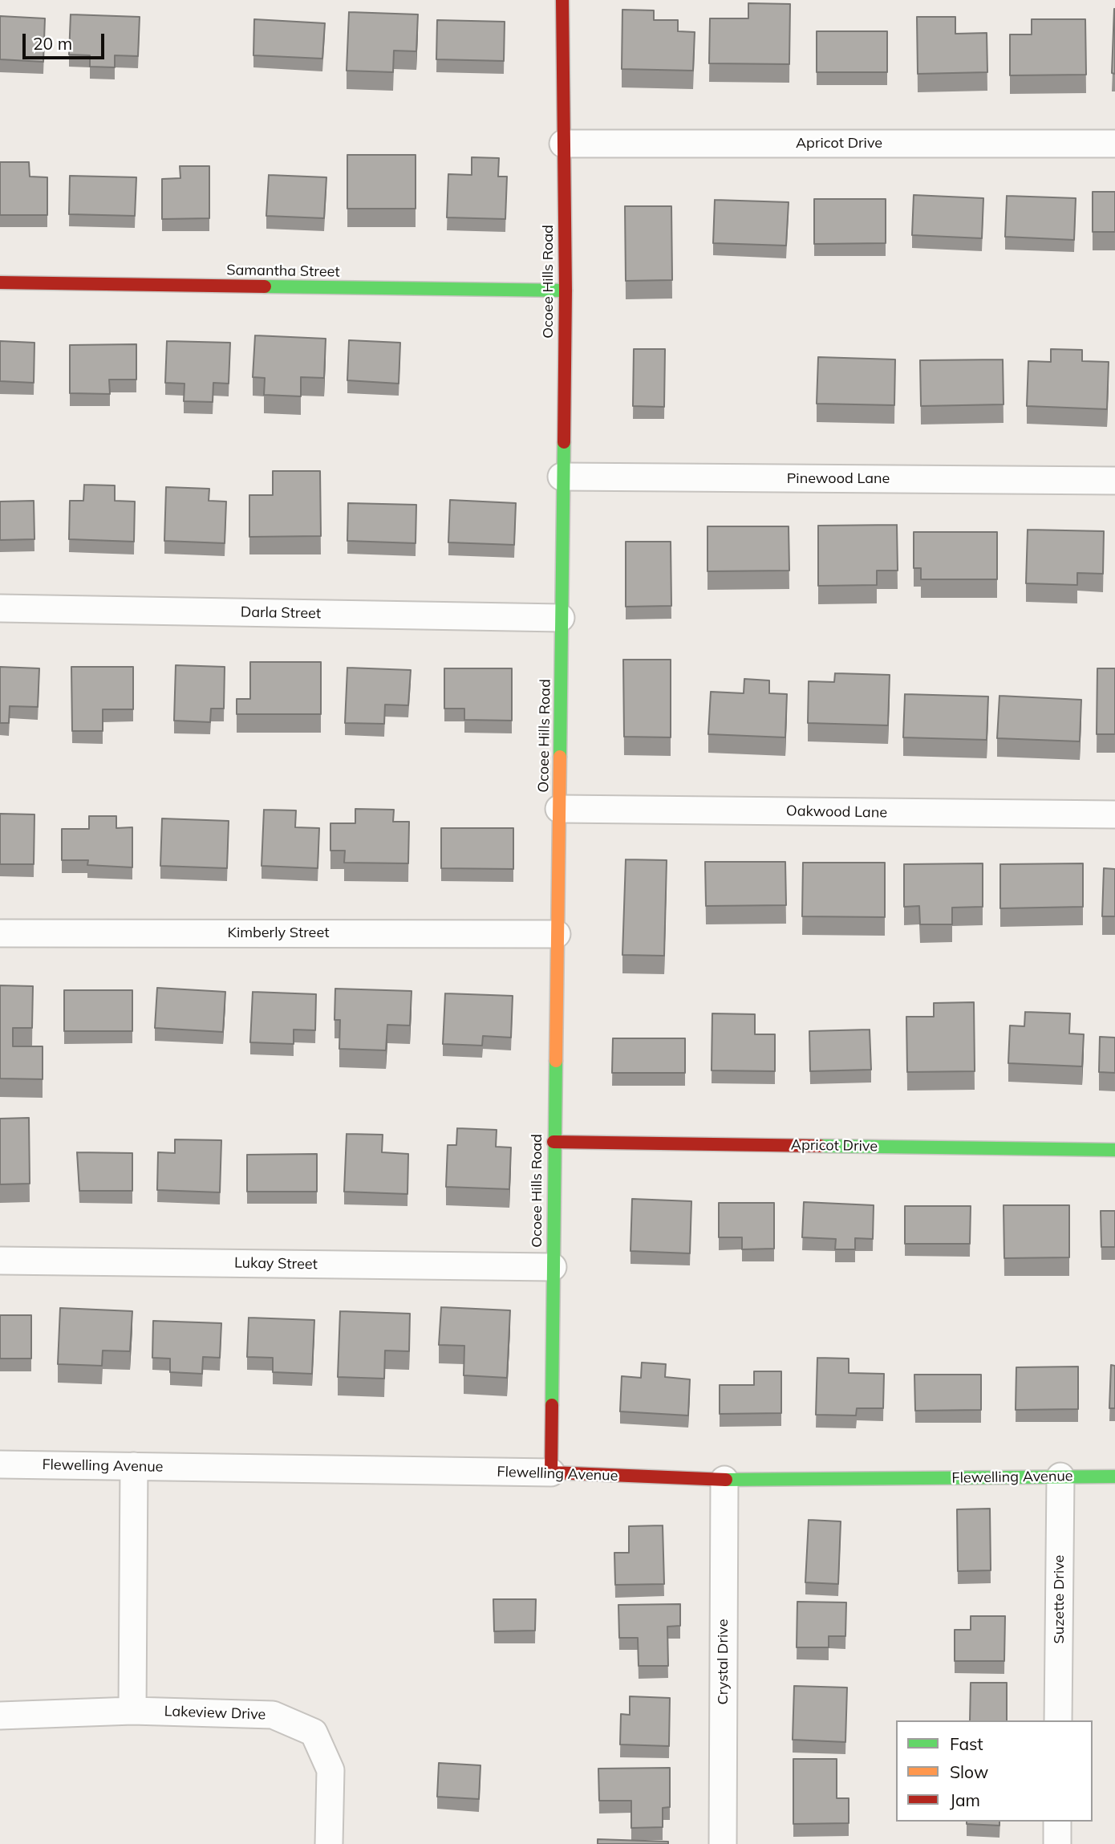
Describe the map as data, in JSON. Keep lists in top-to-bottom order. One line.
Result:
{"streets":{"street":["Apricot Drive","Samantha Street","Ocoee Hills Road","Pinewood Lane","Darla Street","Oakwood Lane","Kimberly Street","Lukay Street","Flewelling Avenue","Suzette Drive","Crystal Drive","Lakeview Drive"]},"crossings":[["Apricot Drive","Ocoee Hills Road"],["Samantha Street","Ocoee Hills Road"],["Ocoee Hills Road","Pinewood Lane"],["Ocoee Hills Road","Darla Street"],["Ocoee Hills Road","Oakwood Lane"],["Ocoee Hills Road","Kimberly Street"],["Ocoee Hills Road","Lukay Street"],["Ocoee Hills Road","Flewelling Avenue"],["Flewelling Avenue","Suzette Drive"],["Flewelling Avenue","Crystal Drive"]],"legend":["Fast","Slow","Jam"],"scale_bar":"20 m"}
